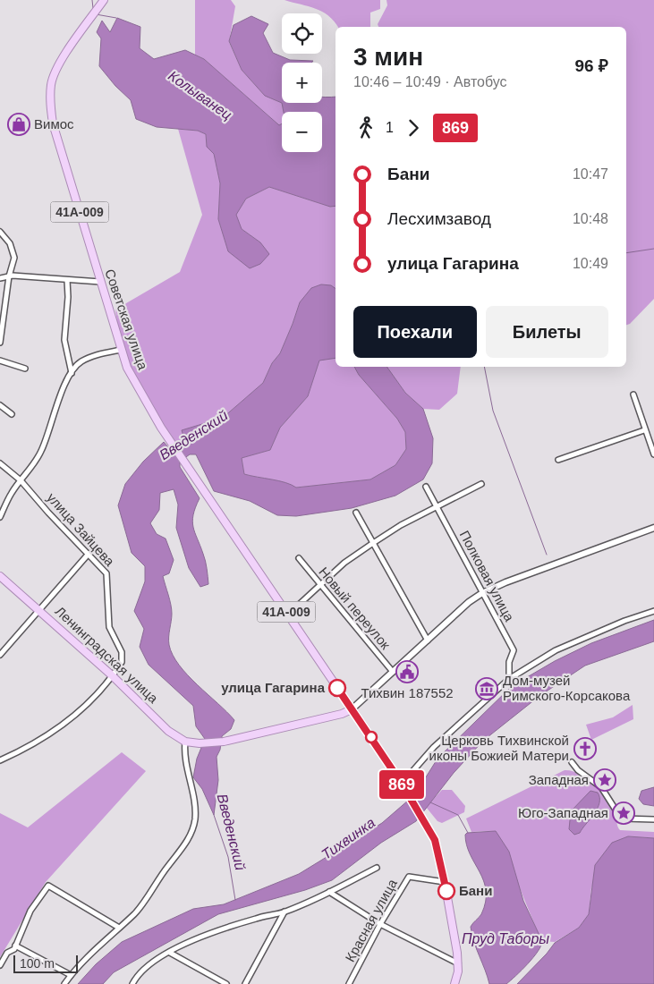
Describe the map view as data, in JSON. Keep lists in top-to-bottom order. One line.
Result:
{"streets":{"main road":["41А-009","Советская улица","Ленинградская улица"],"street":["улица Зайцева","Полковая улица","Новый переулок","Красная улица"]},"crossings":[["41А-009","Советская улица"],["41А-009","Ленинградская улица"],["41А-009","Красная улица"],["Советская улица","Ленинградская улица"],["улица Зайцева","Ленинградская улица"]],"water":["Колыванец","Введенский","Тихвинка","Пруд Таборы"],"places":{"shop":["Вимос"],"public building":["Тихвин 187552"],"other":["улица Гагарина","Бани"],"museum":["Дом-музей Римского-Корсакова"],"church":["Церковь Тихвинской иконы Божией Матери"],"place":["Западная","Юго-Западная"]},"lines":["bus line 869"],"scale_bar":"100 m","page":{"on_map":"869","map_buttons":["+","−"],"heading":["3 мин","10:46 – 10:49 · Автобус","96 ₽"],"legs":["1","869"],"list":[{"name":"Бани","value":"10:47"},{"name":"Лесхимзавод","value":"10:48"},{"name":"улица Гагарина","value":"10:49"}],"buttons":["Поехали","Билеты"],"scale":"100 m"}}
